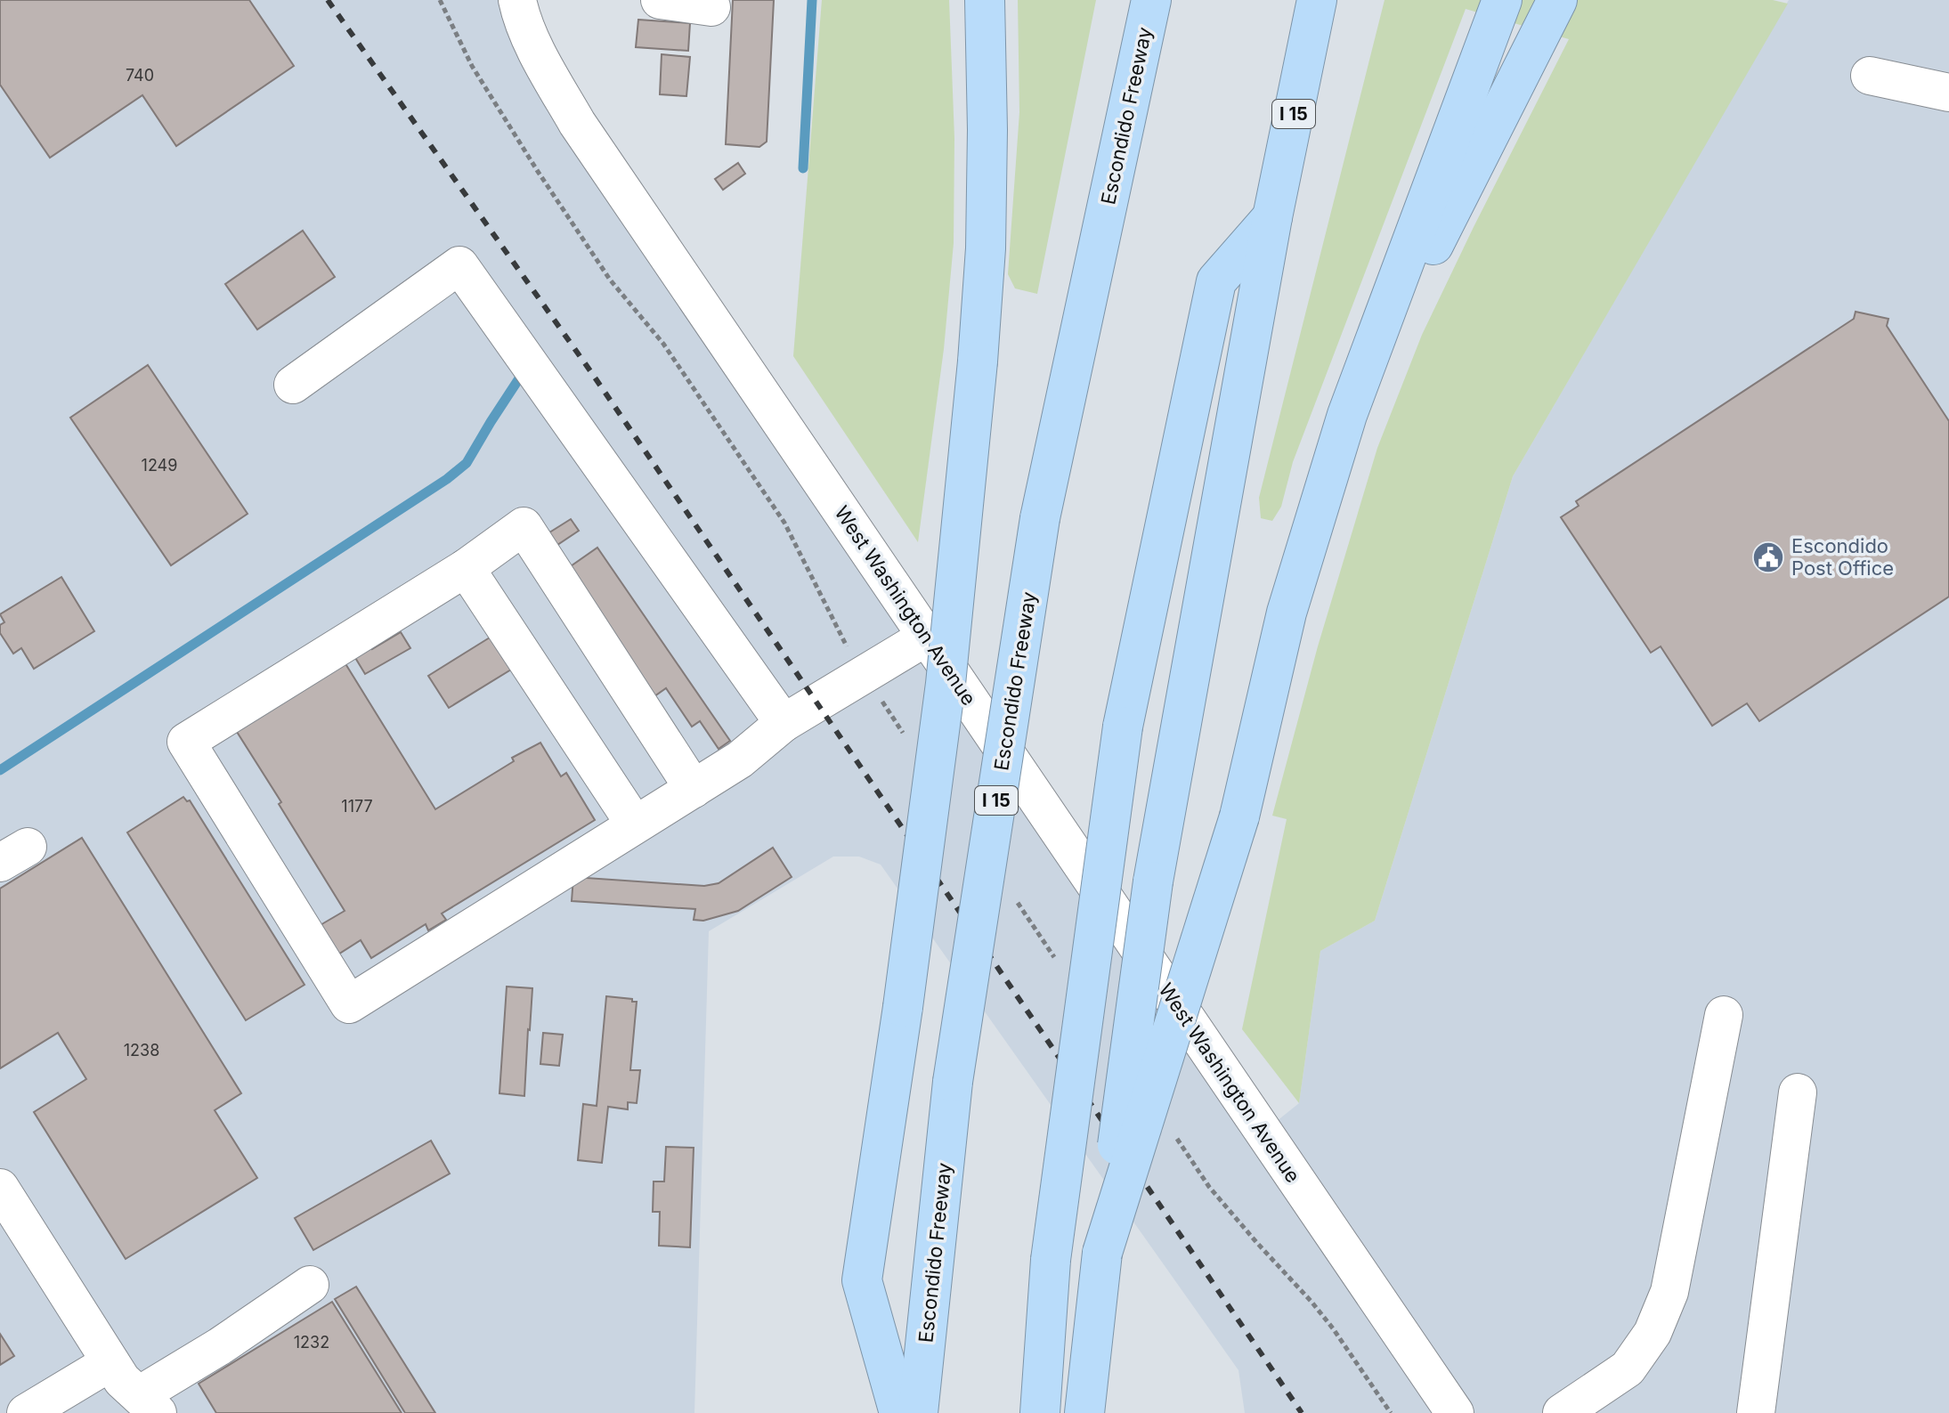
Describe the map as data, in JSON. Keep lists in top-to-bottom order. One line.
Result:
{"streets":{"highway":["I 15","Escondido Freeway"],"street":["West Washington Avenue"]},"places":{"public building":["Escondido Post Office"]},"house_numbers":["740","1249","1177","1238","1232"]}
